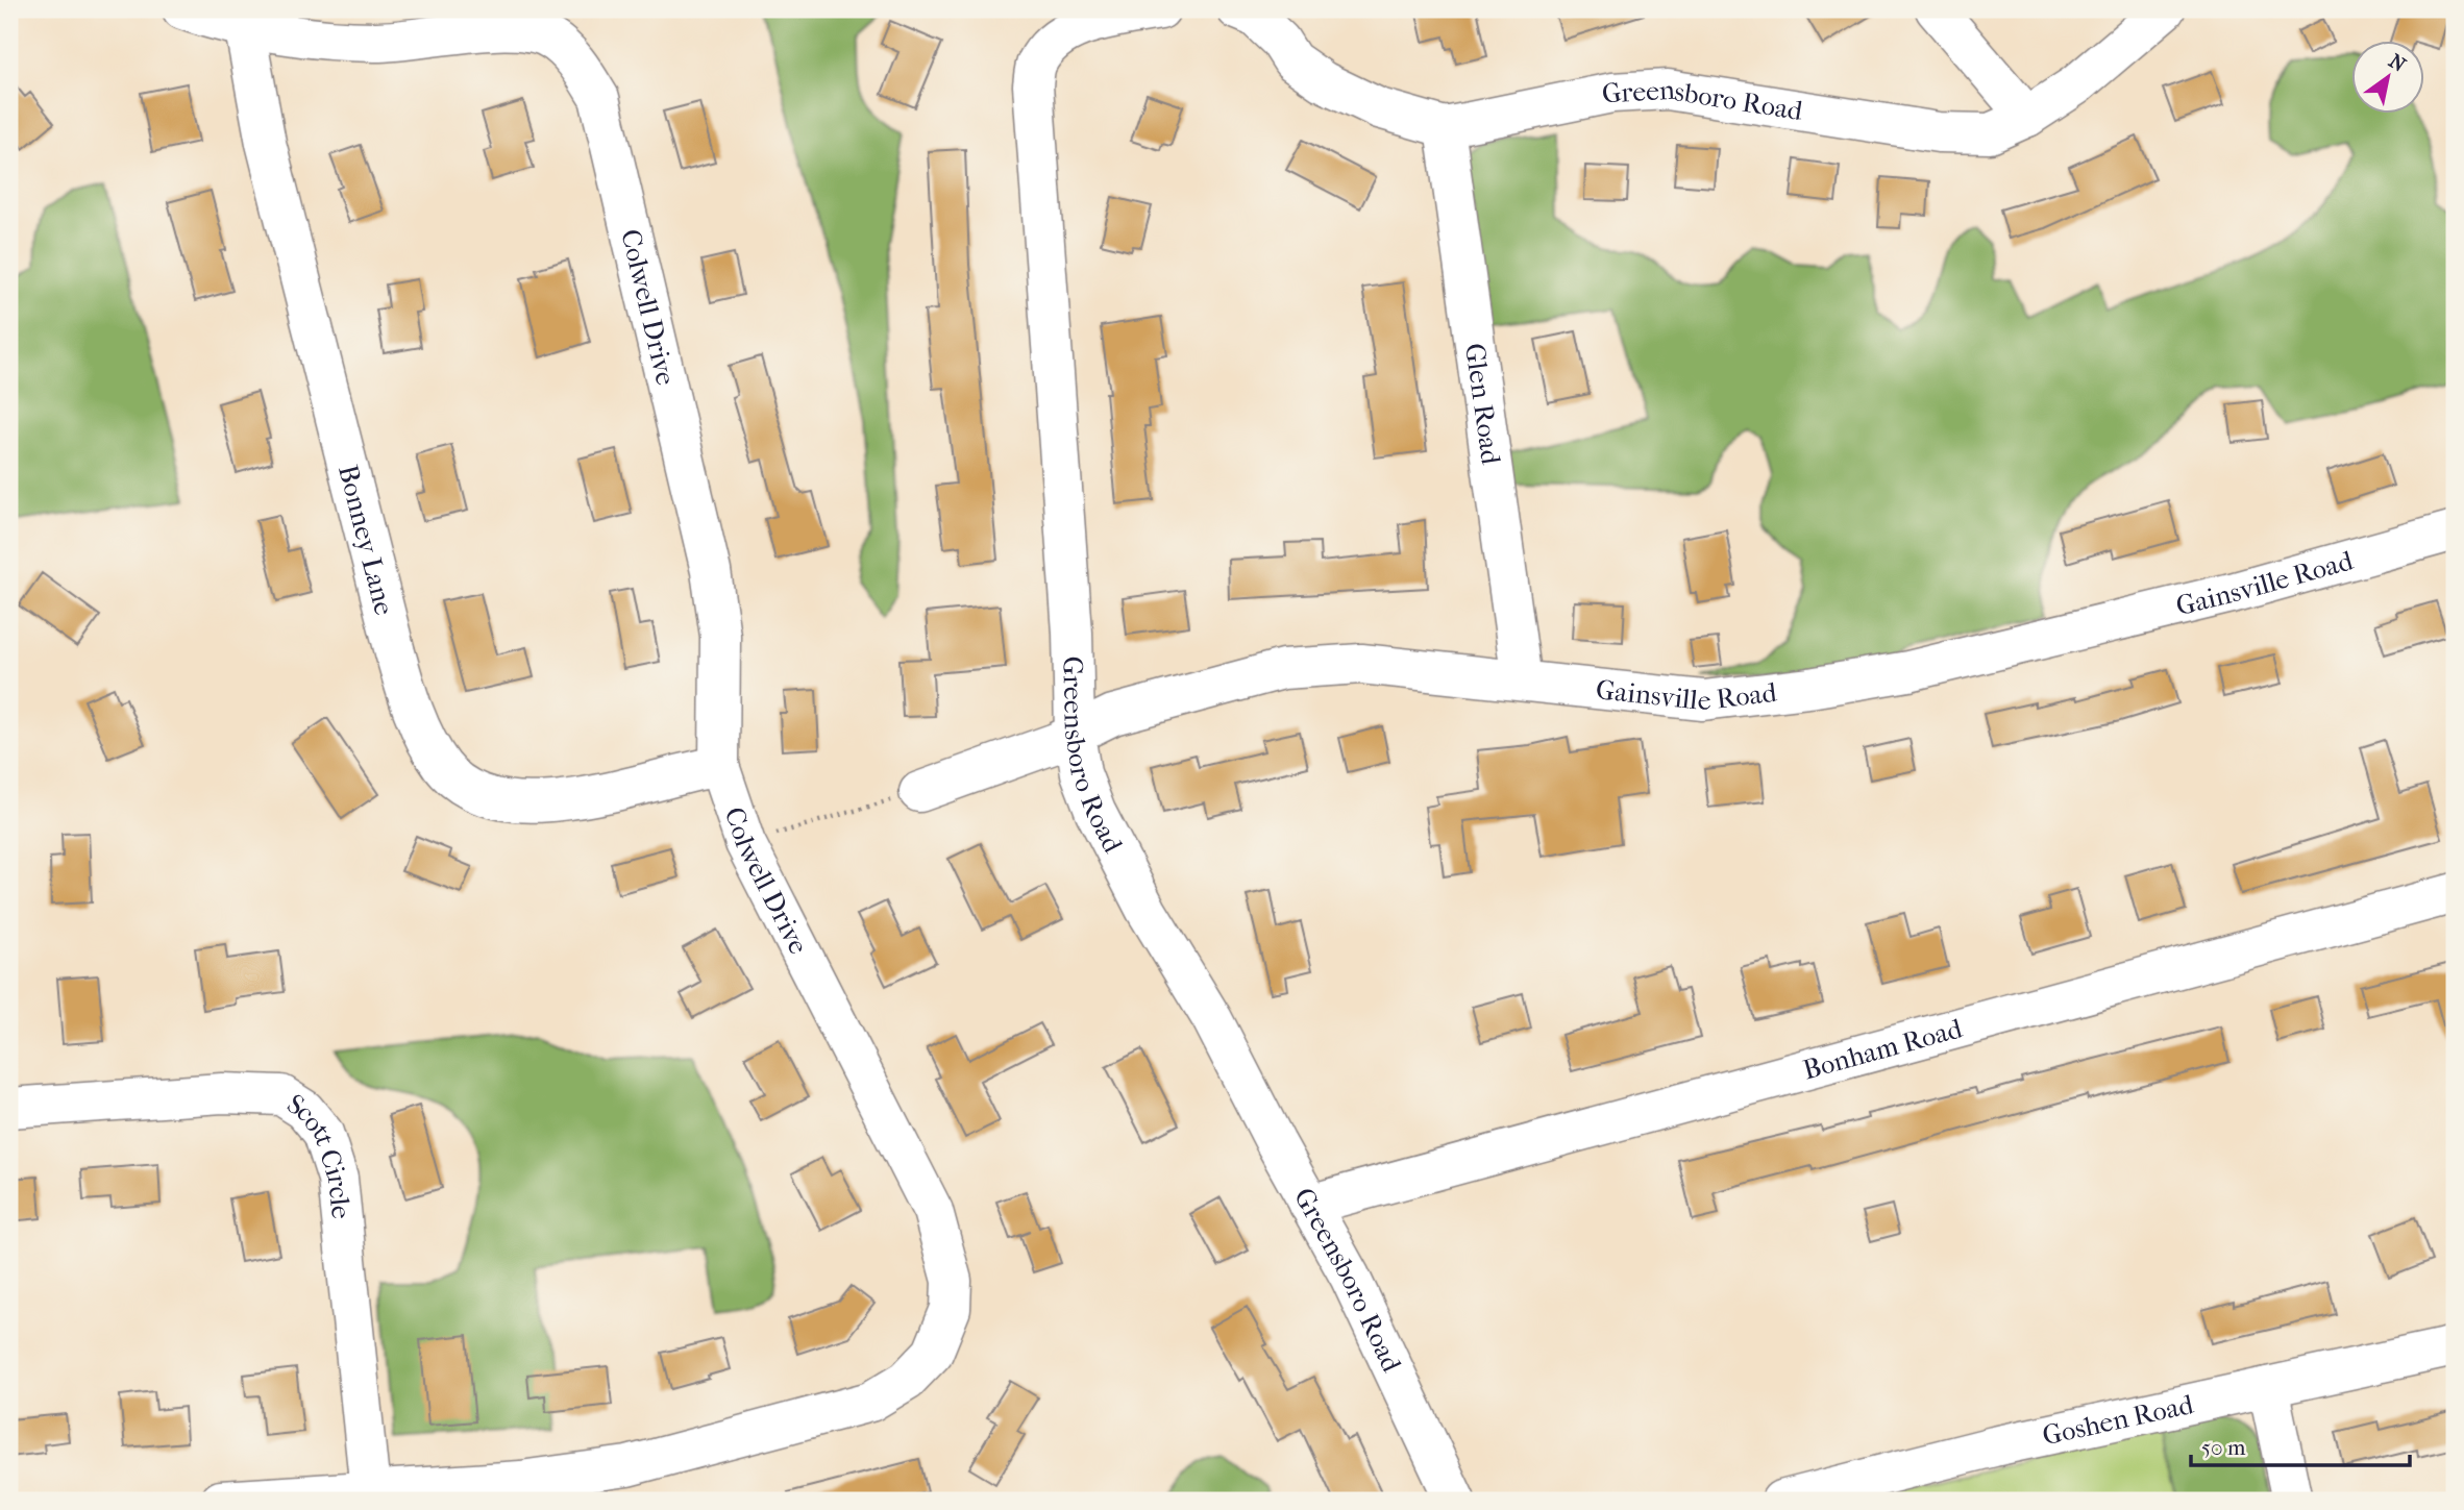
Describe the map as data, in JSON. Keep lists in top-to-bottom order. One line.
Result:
{"streets":{"street":["Greensboro Road","Colwell Drive","Glen Road","Bonney Lane","Gainsville Road","Bonham Road","Scott Circle","Goshen Road"]},"crossings":[["Greensboro Road","Glen Road"],["Greensboro Road","Gainsville Road"],["Greensboro Road","Bonham Road"],["Colwell Drive","Bonney Lane"],["Colwell Drive","Scott Circle"],["Glen Road","Gainsville Road"]],"scale_bar":"50 m","north":"top right"}
